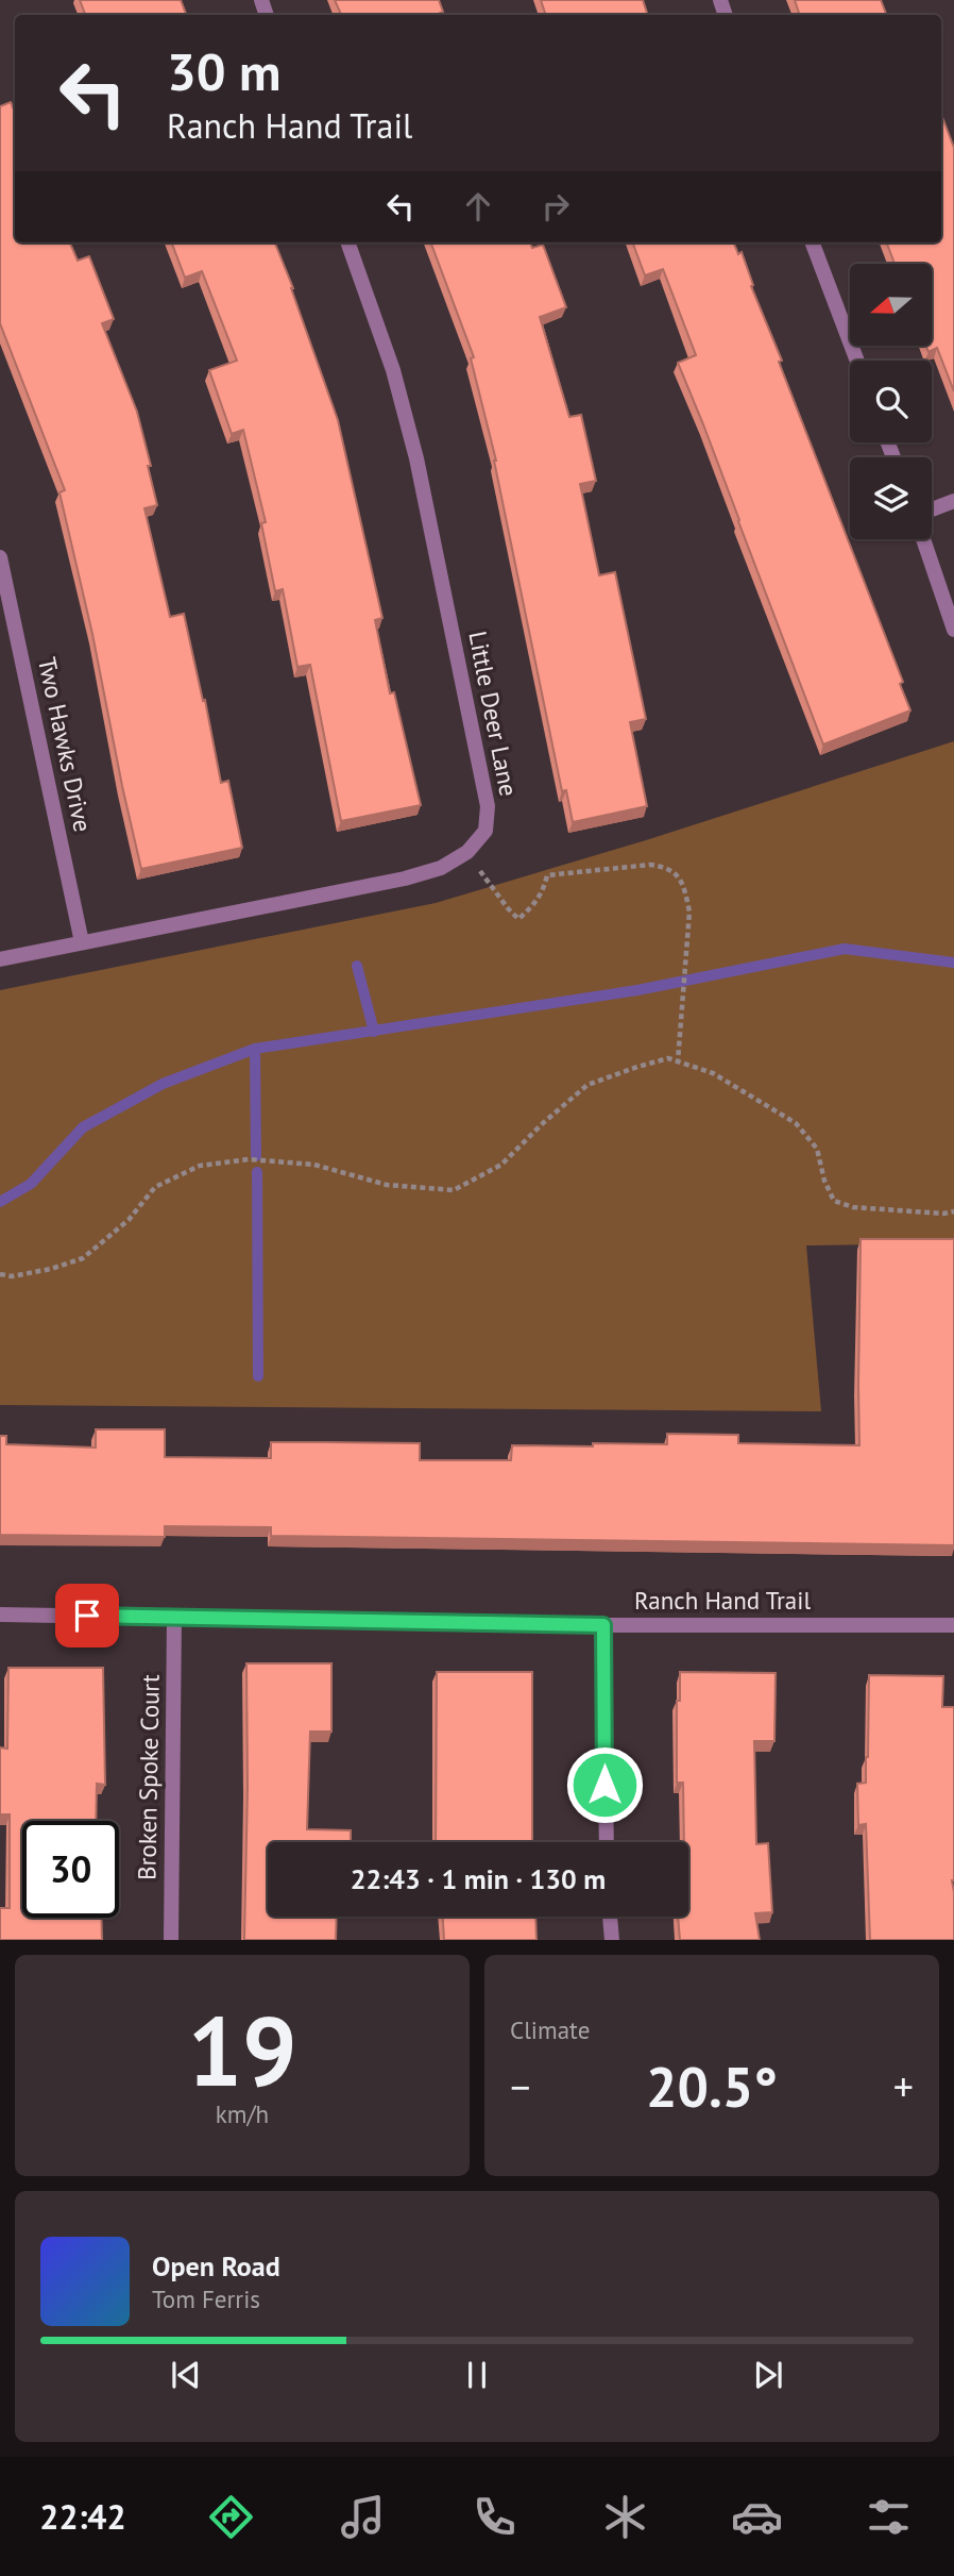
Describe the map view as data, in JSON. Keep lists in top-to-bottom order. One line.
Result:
{"streets":{"street":["Little Deer Lane","Two Hawks Drive","Ranch Hand Trail","Broken Spoke Court"]},"crossings":[["Little Deer Lane","Two Hawks Drive"],["Ranch Hand Trail","Broken Spoke Court"]],"north":"left","page":{"turn":["30 m","Ranch Hand Trail"],"limit":"30","trip":"22:43 · 1 min · 130 m","tile":[["19","km/h"],"Climate"],"heat":["−","20.5°","+"],"song":["Open Road","Tom Ferris"],"tabs":"22:42"}}
